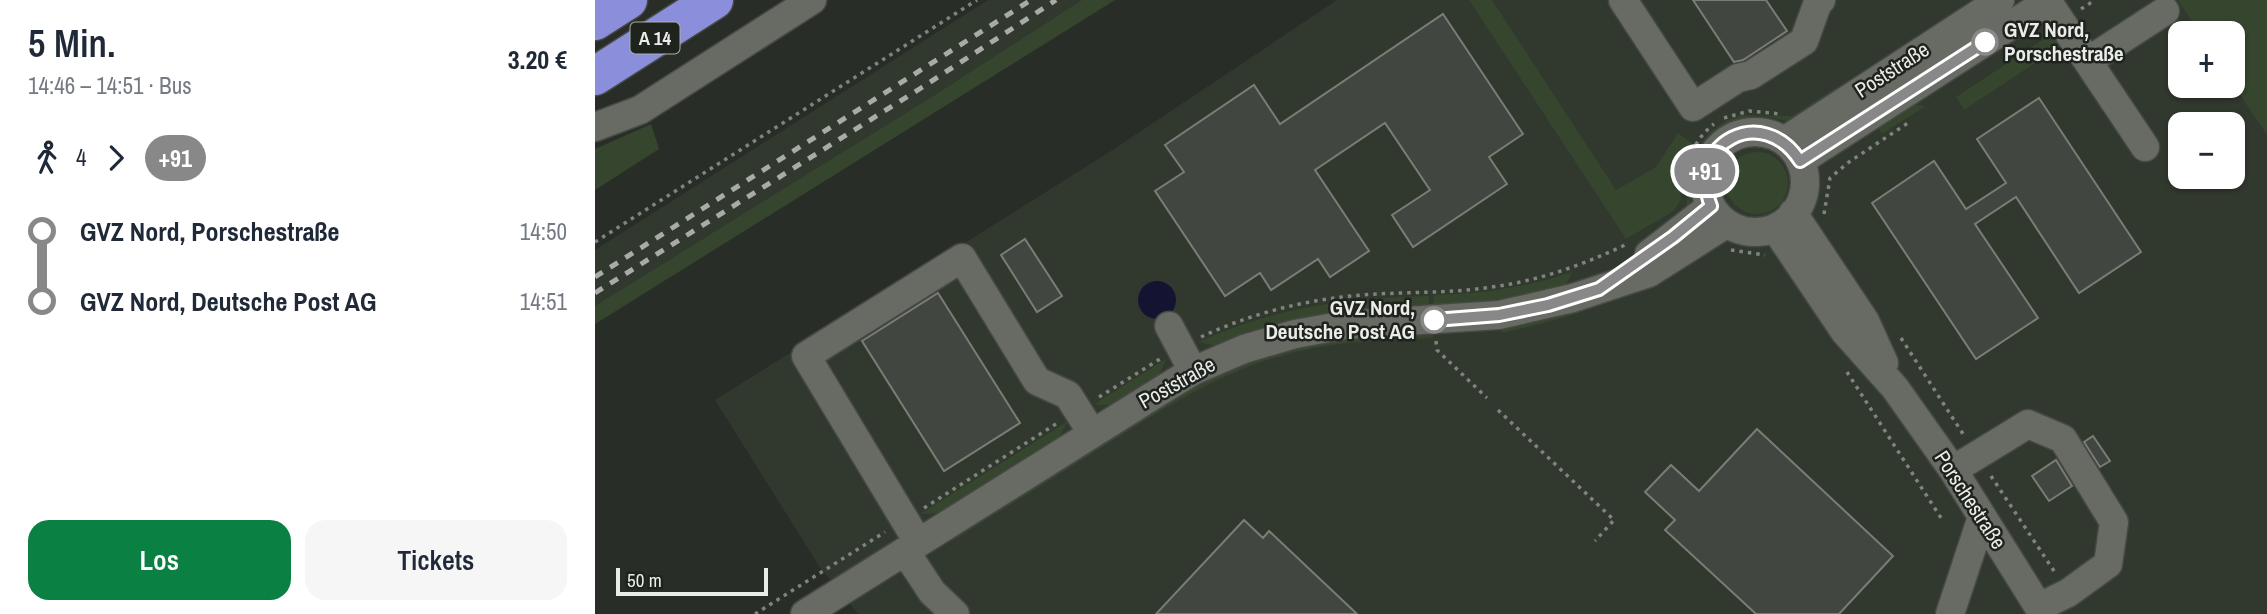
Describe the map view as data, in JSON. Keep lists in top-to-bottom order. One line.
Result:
{"streets":{"highway":["A 14"],"street":["Poststraße","Porschestraße"]},"crossings":[["Poststraße","Porschestraße"]],"places":["GVZ Nord, Porschestraße","GVZ Nord, Deutsche Post AG"],"lines":["bus line +91"],"scale_bar":"50 m","page":{"heading":["5 Min.","14:46 – 14:51 · Bus","3.20 €"],"on_map":"+91","map_buttons":["+","−"],"legs":["4","+91"],"list":[{"name":"GVZ Nord, Porschestraße","value":"14:50"},{"name":"GVZ Nord, Deutsche Post AG","value":"14:51"}],"buttons":["Los","Tickets"],"scale":"50 m"}}
